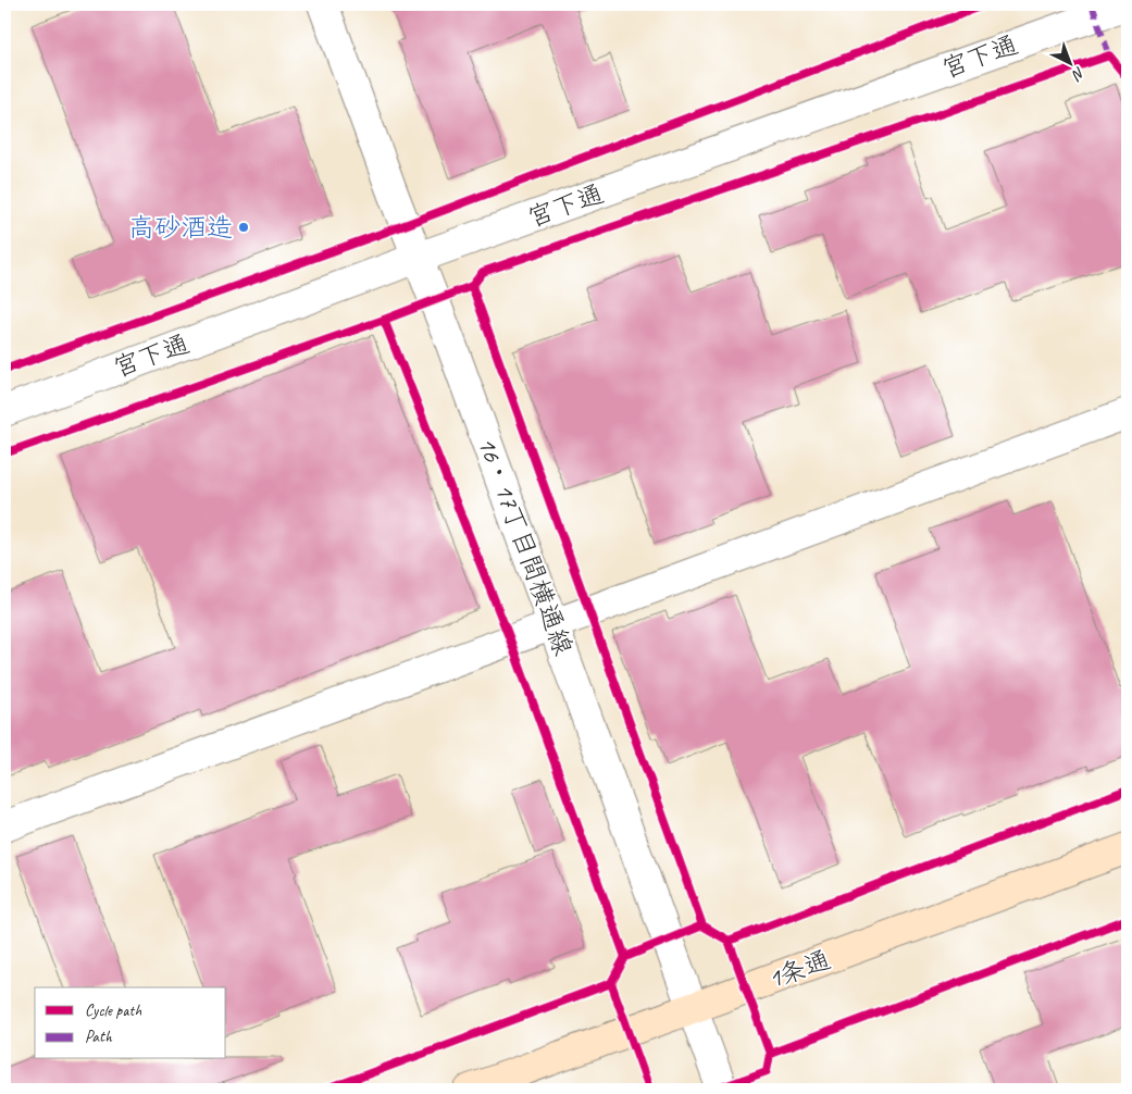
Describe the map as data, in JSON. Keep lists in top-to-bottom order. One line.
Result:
{"streets":{"main road":["1条通"],"street":["宮下通","16・17丁目間横通線"]},"crossings":[["宮下通","16・17丁目間横通線"],["16・17丁目間横通線","1条通"]],"places":["高砂酒造"],"legend":["Cycle path","Path"],"north":"bottom right"}
